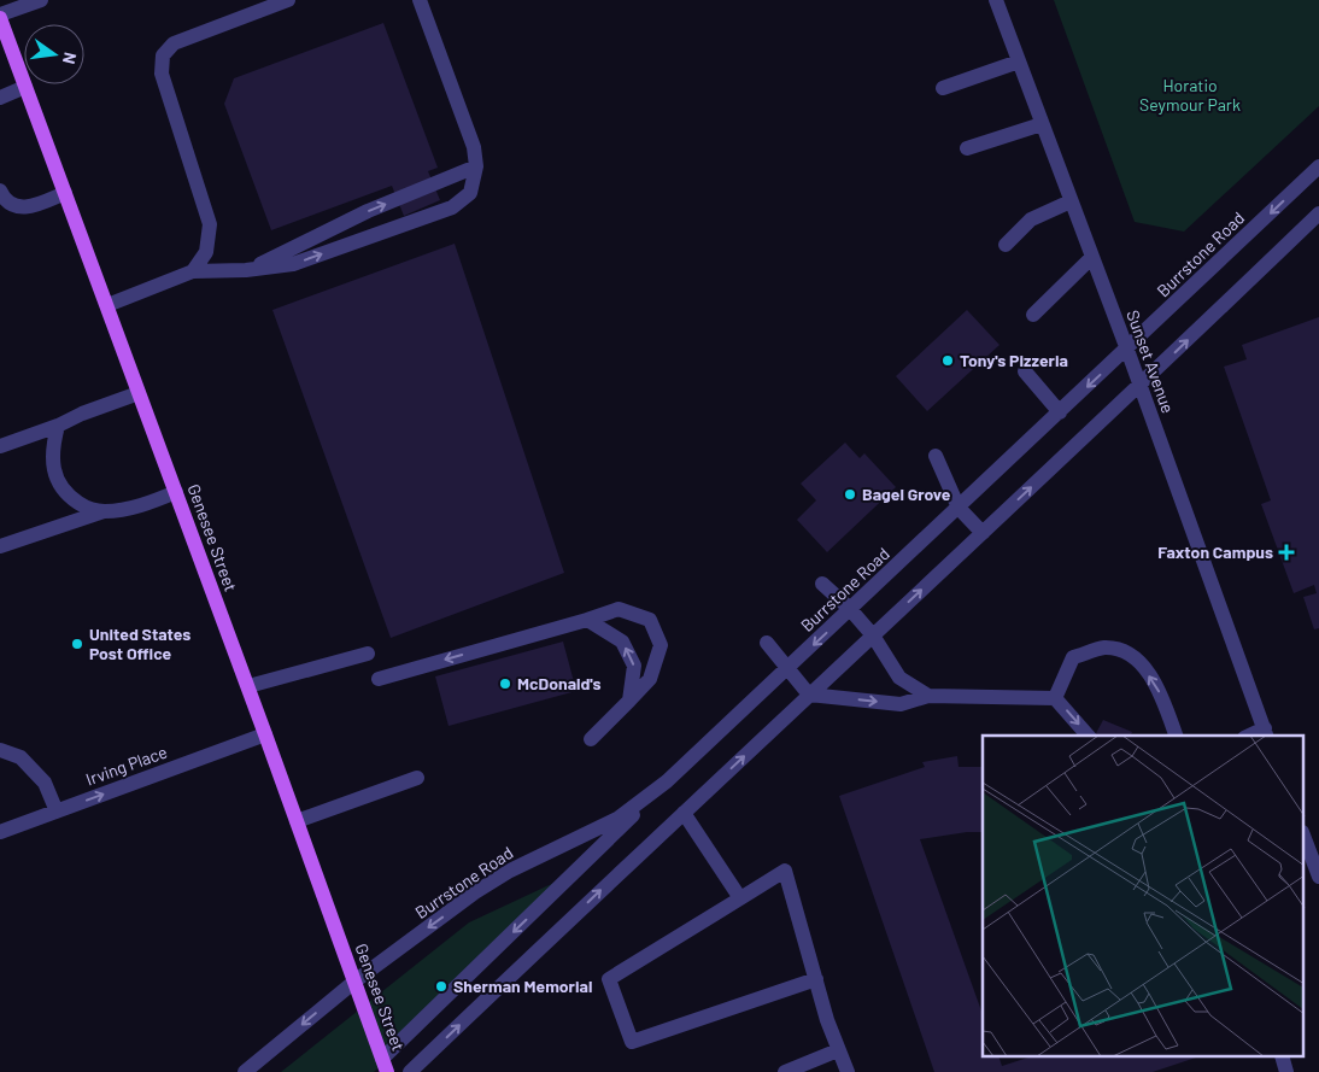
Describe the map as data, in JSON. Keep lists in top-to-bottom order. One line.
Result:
{"streets":{"main road":["Genesee Street"],"street":["Burrstone Road","Sunset Avenue","Irving Place"]},"crossings":[["Burrstone Road","Sunset Avenue"],["Burrstone Road","Genesee Street"],["Genesee Street","Irving Place"]],"one_way":["Irving Place"],"parks":["Horatio Seymour Park"],"places":{"other":["Tony's Pizzeria","Bagel Grove","United States Post Office","McDonald's","Sherman Memorial"],"health":["Faxton Campus"]},"north":"right"}
